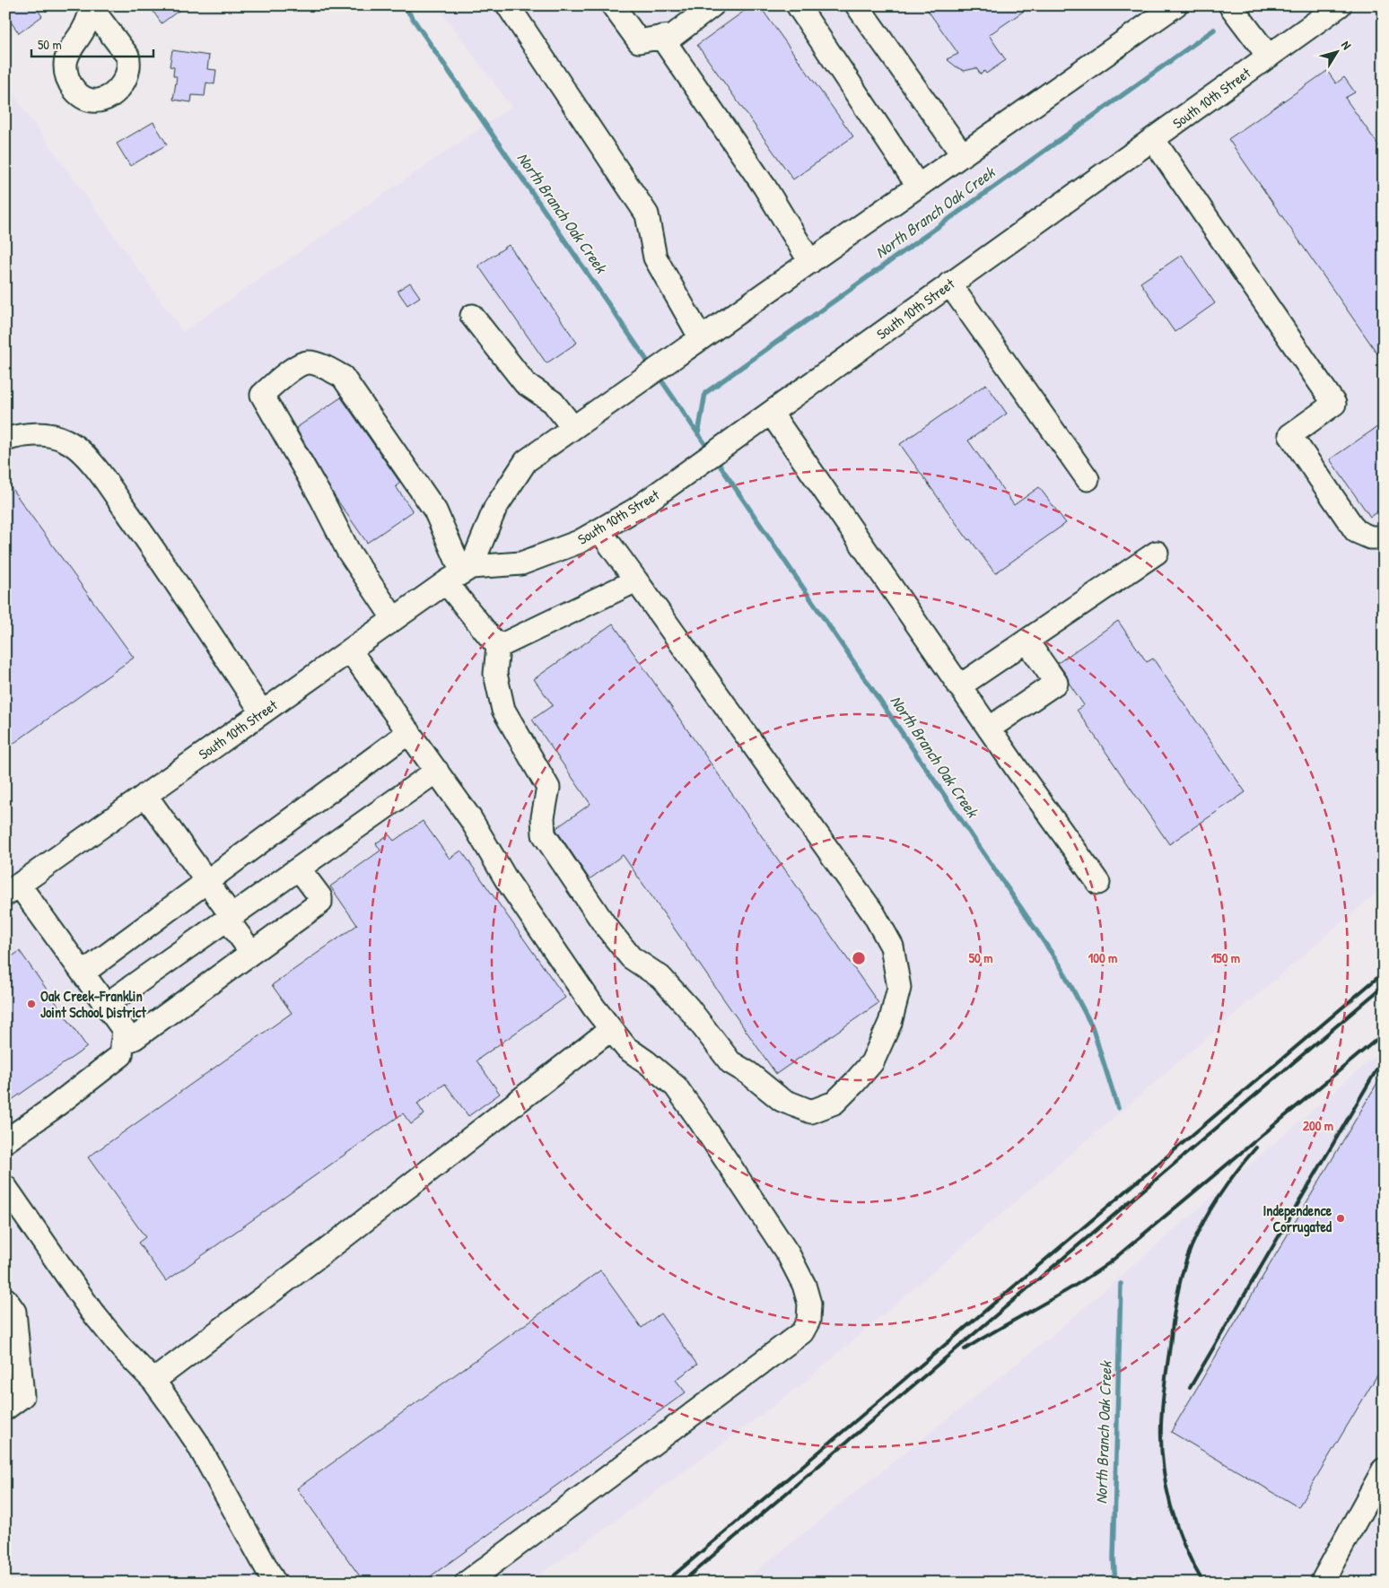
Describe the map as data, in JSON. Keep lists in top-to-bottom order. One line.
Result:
{"streets":{"street":["South 10th Street"]},"water":["North Branch Oak Creek"],"places":["Oak Creek-Franklin Joint School District","Independence Corrugated"],"scale_bar":"50 m","north":"top right","rings":["50 m","100 m","150 m","200 m"]}
